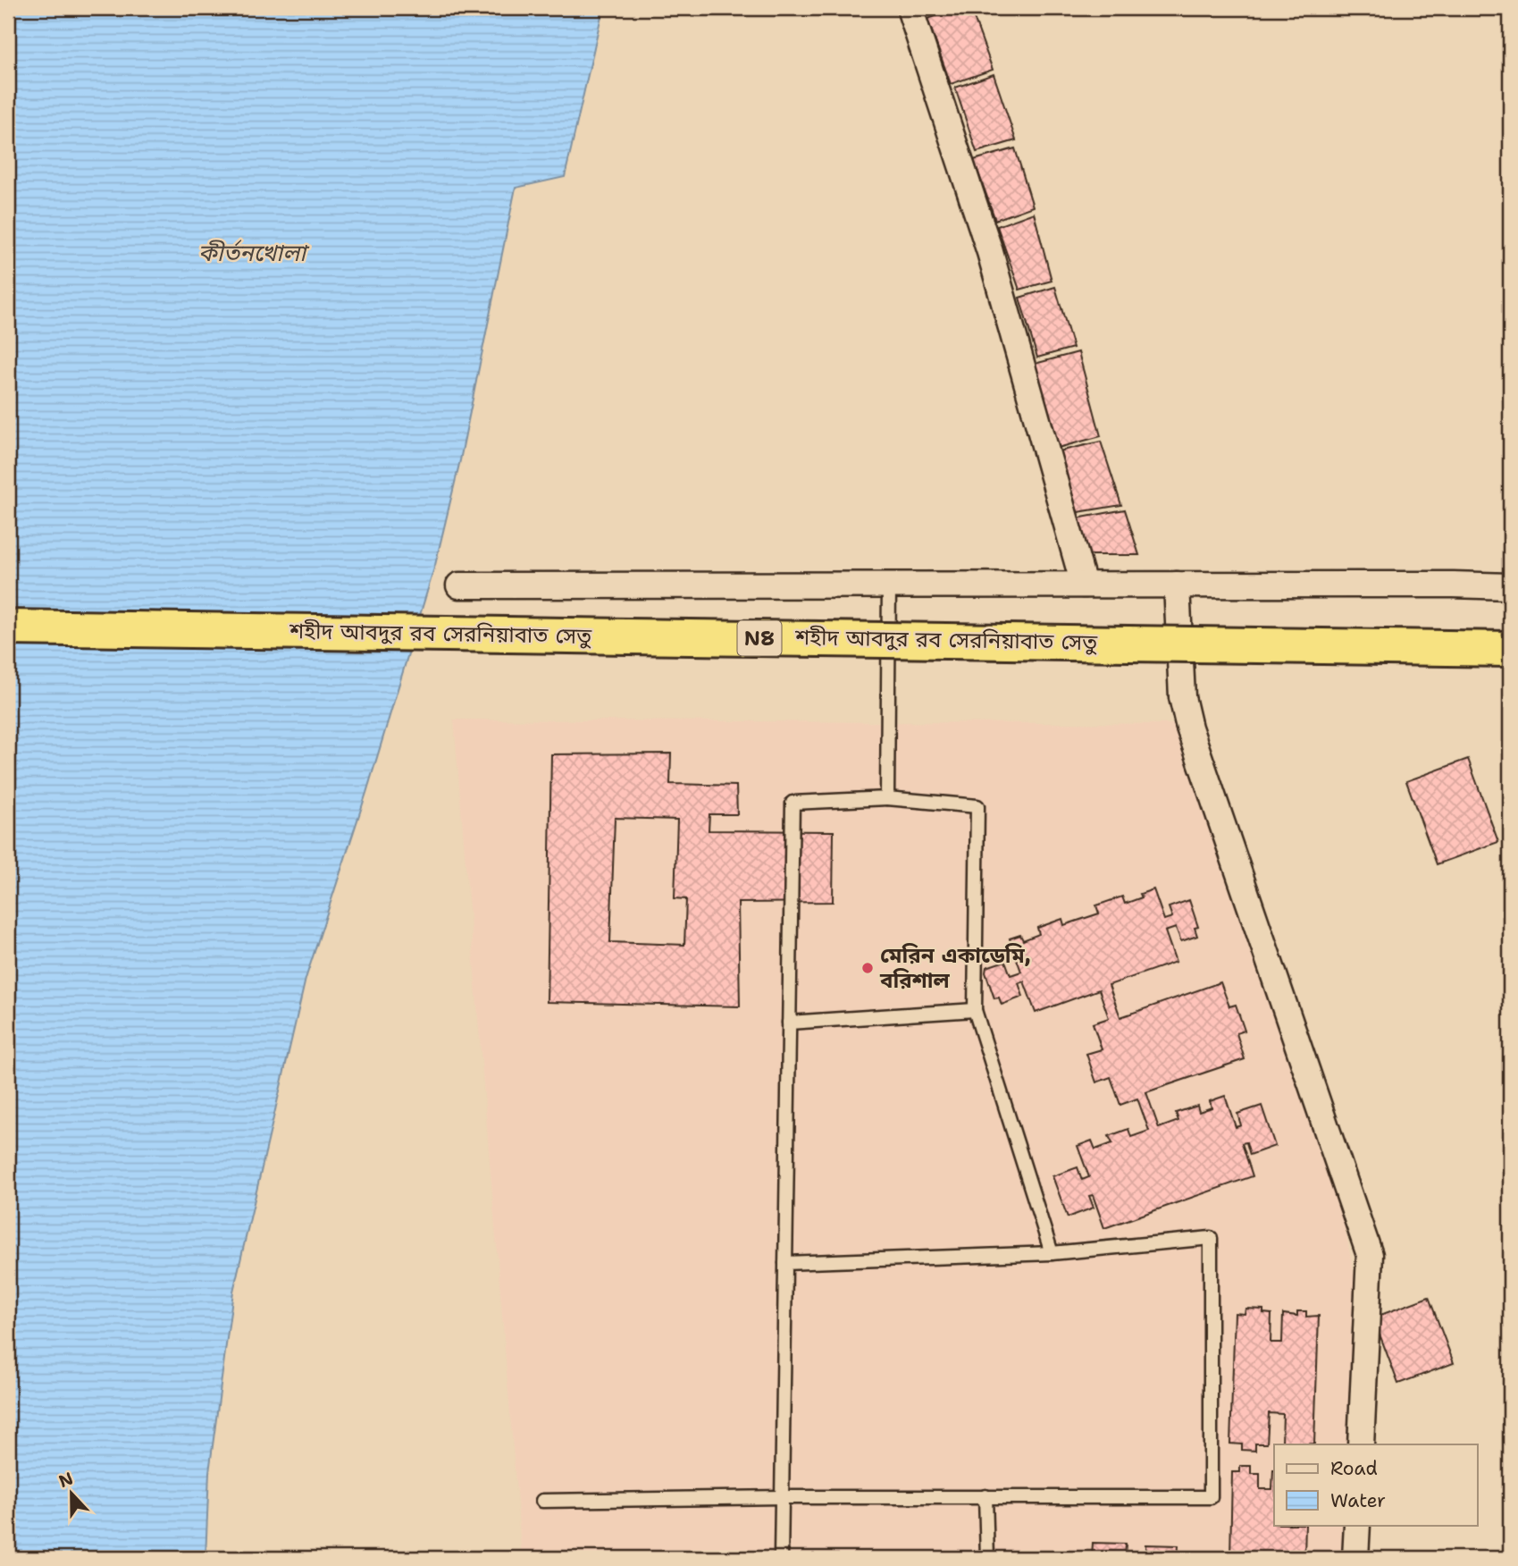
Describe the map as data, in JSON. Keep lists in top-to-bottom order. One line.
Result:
{"streets":{"highway":["শহীদ আবদুর রব সেরনিয়াবাত সেতু","N8"]},"water":["কীর্তনখোলা"],"places":["মেরিন একাডেমি, বরিশাল"],"legend":["Road","Water"],"north":"top"}
